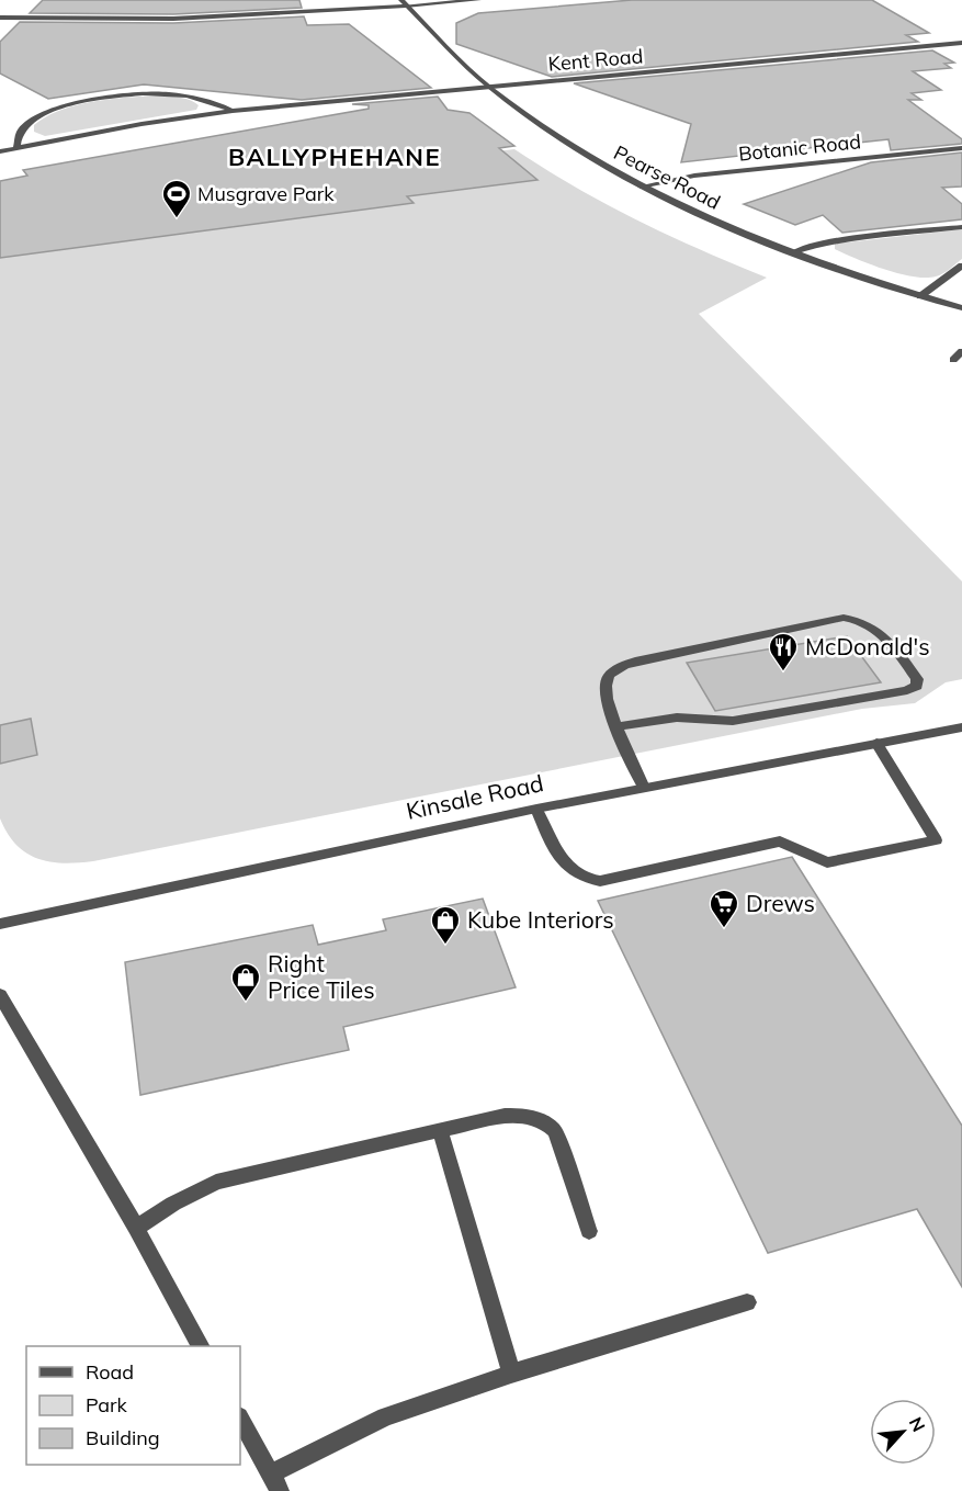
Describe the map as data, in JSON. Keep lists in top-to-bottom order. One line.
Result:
{"streets":{"street":["Kent Road","Botanic Road","Pearse Road","Kinsale Road"]},"crossings":[["Kent Road","Pearse Road"],["Botanic Road","Pearse Road"]],"districts":["BALLYPHEHANE"],"places":{"sports":["Musgrave Park"],"restaurant":["McDonald's"],"supermarket":["Drews"],"shop":["Kube Interiors","Right Price Tiles"]},"legend":["Road","Park","Building"],"north":"top right"}
